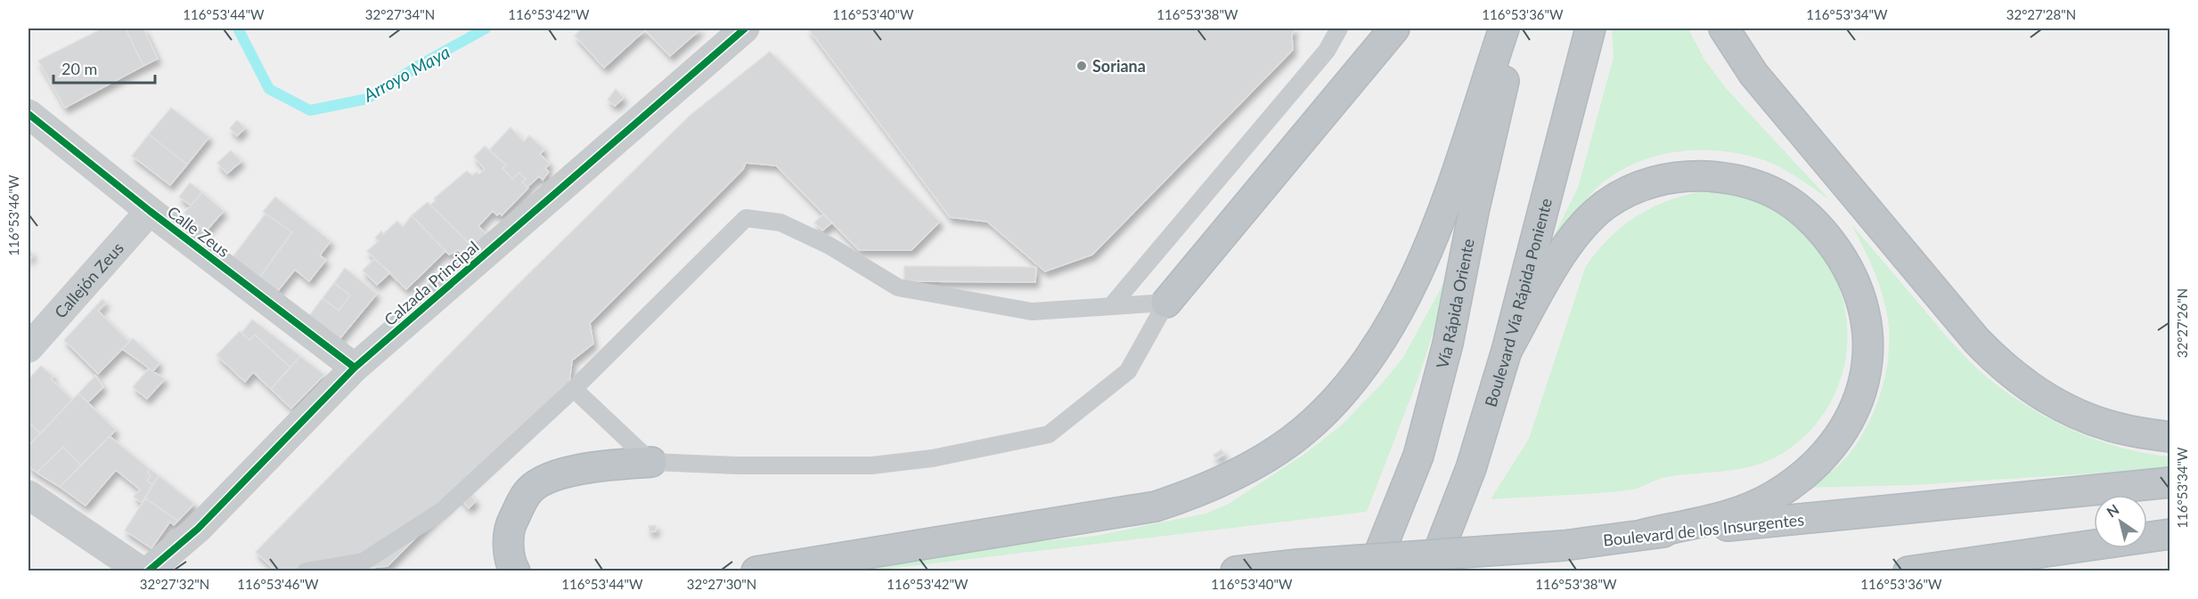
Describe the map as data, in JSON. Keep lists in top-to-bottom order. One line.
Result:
{"streets":{"highway":["Boulevard Vía Rápida Poniente","Vía Rápida Oriente","Boulevard de los Insurgentes"],"street":["Calle Zeus","Callejón Zeus","Calzada Principal"]},"crossings":[["Calle Zeus","Callejón Zeus"],["Calle Zeus","Calzada Principal"]],"water":["Arroyo Maya"],"places":["Soriana"],"scale_bar":"20 m","north":"top left","coordinates":["116°53'44\"W","32°27'34\"N","116°53'42\"W","116°53'40\"W","116°53'38\"W","116°53'36\"W","116°53'34\"W","32°27'28\"N","116°53'46\"W","32°27'26\"N","32°27'32\"N","32°27'30\"N"]}
